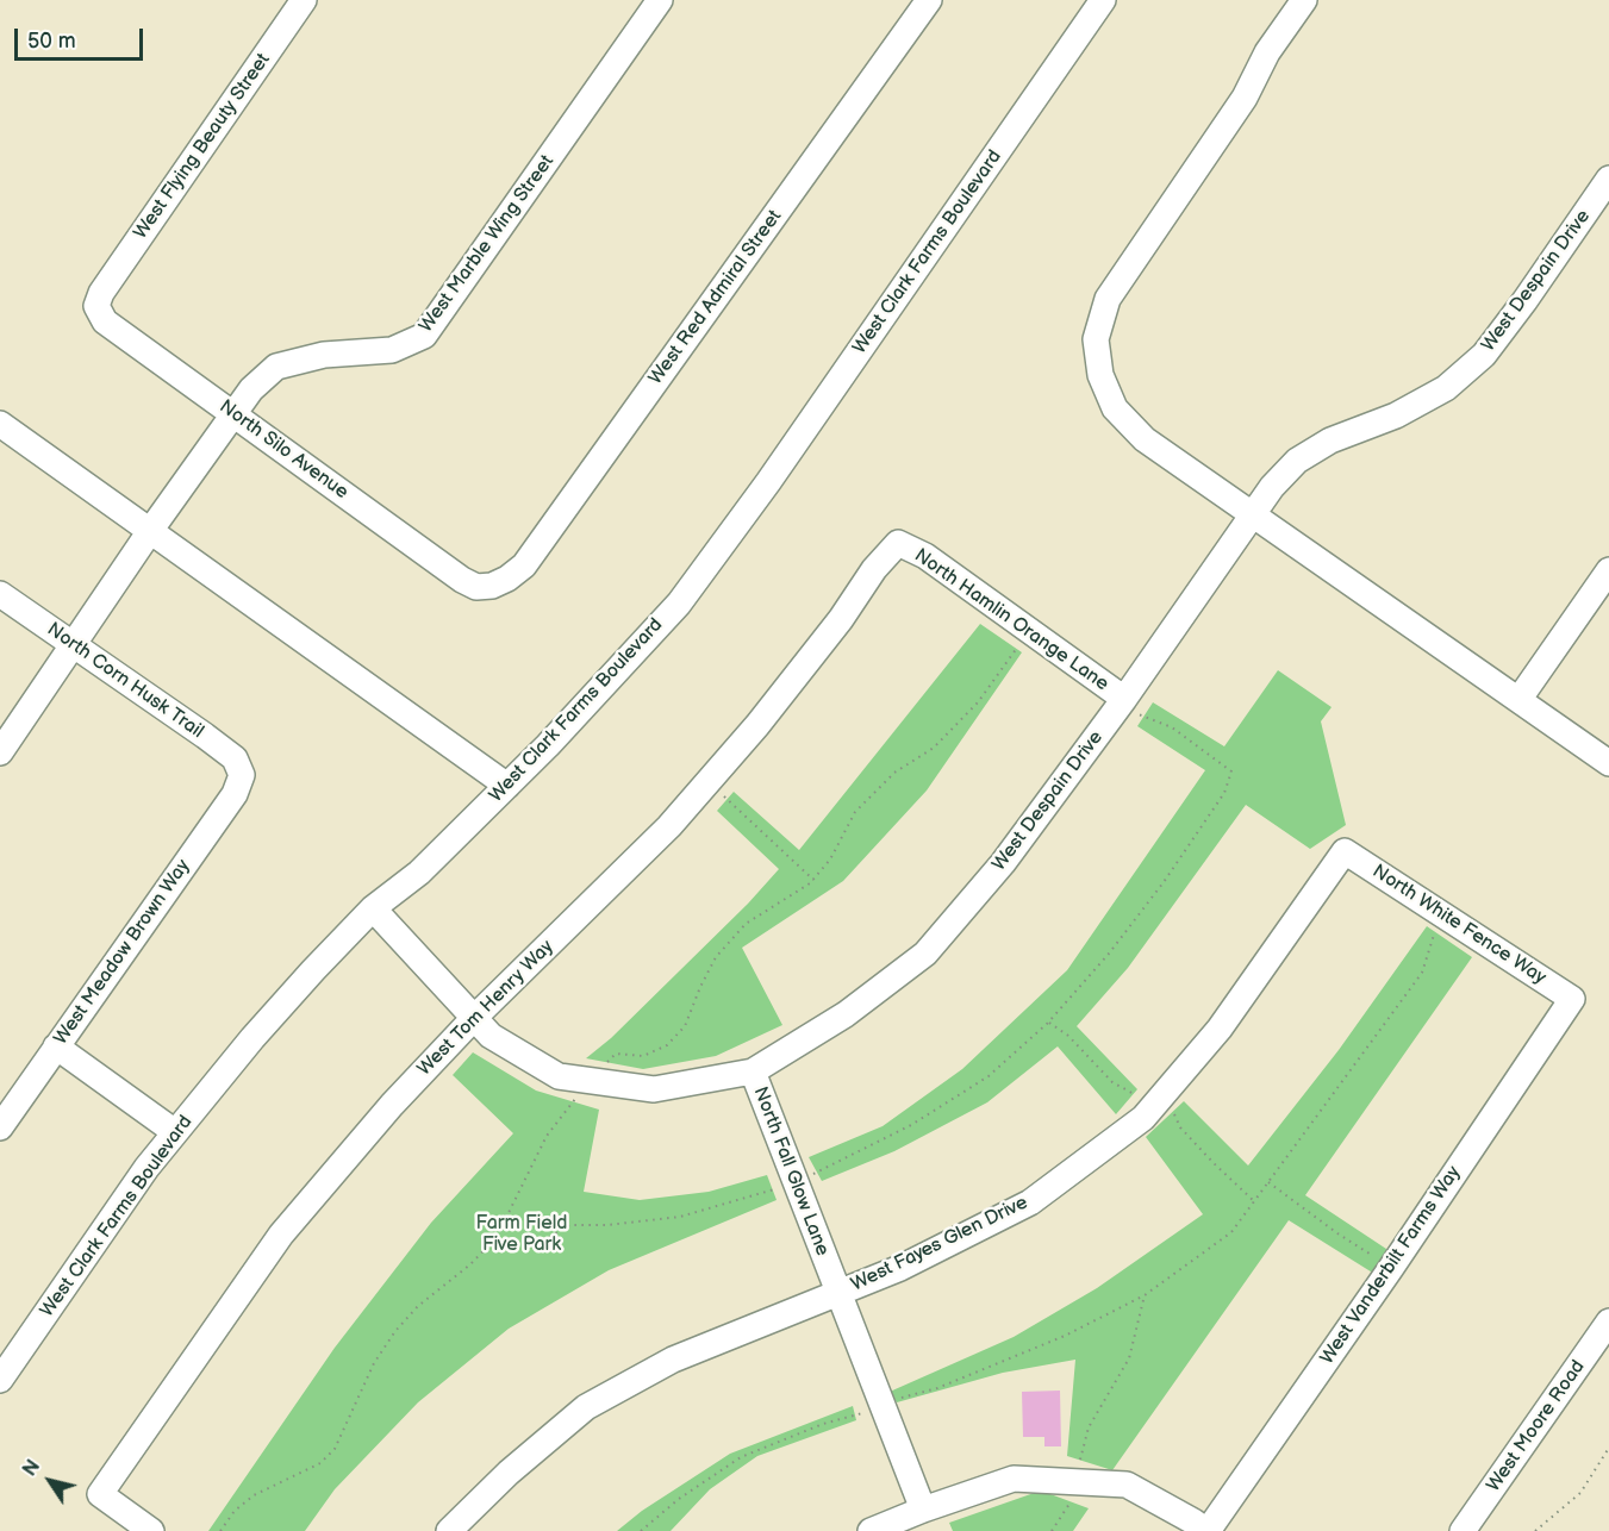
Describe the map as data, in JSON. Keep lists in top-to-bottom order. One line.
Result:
{"streets":{"street":["West Flying Beauty Street","West Marble Wing Street","West Clark Farms Boulevard","West Despain Drive","West Red Admiral Street","North Silo Avenue","North Hamlin Orange Lane","North Corn Husk Trail","North White Fence Way","West Meadow Brown Way","West Tom Henry Way","North Fall Glow Lane","West Fayes Glen Drive","West Vanderbilt Farms Way","West Moore Road"]},"crossings":[["West Flying Beauty Street","North Silo Avenue"],["West Marble Wing Street","North Silo Avenue"],["West Marble Wing Street","North Corn Husk Trail"],["West Clark Farms Boulevard","West Despain Drive"],["West Despain Drive","North Hamlin Orange Lane"],["West Despain Drive","West Tom Henry Way"],["West Despain Drive","North Fall Glow Lane"],["West Red Admiral Street","North Silo Avenue"],["North Hamlin Orange Lane","West Tom Henry Way"],["North Corn Husk Trail","West Meadow Brown Way"],["North White Fence Way","West Fayes Glen Drive"],["North White Fence Way","West Vanderbilt Farms Way"],["North Fall Glow Lane","West Fayes Glen Drive"]],"parks":["Farm Field Five Park"],"scale_bar":"50 m","north":"top left"}
